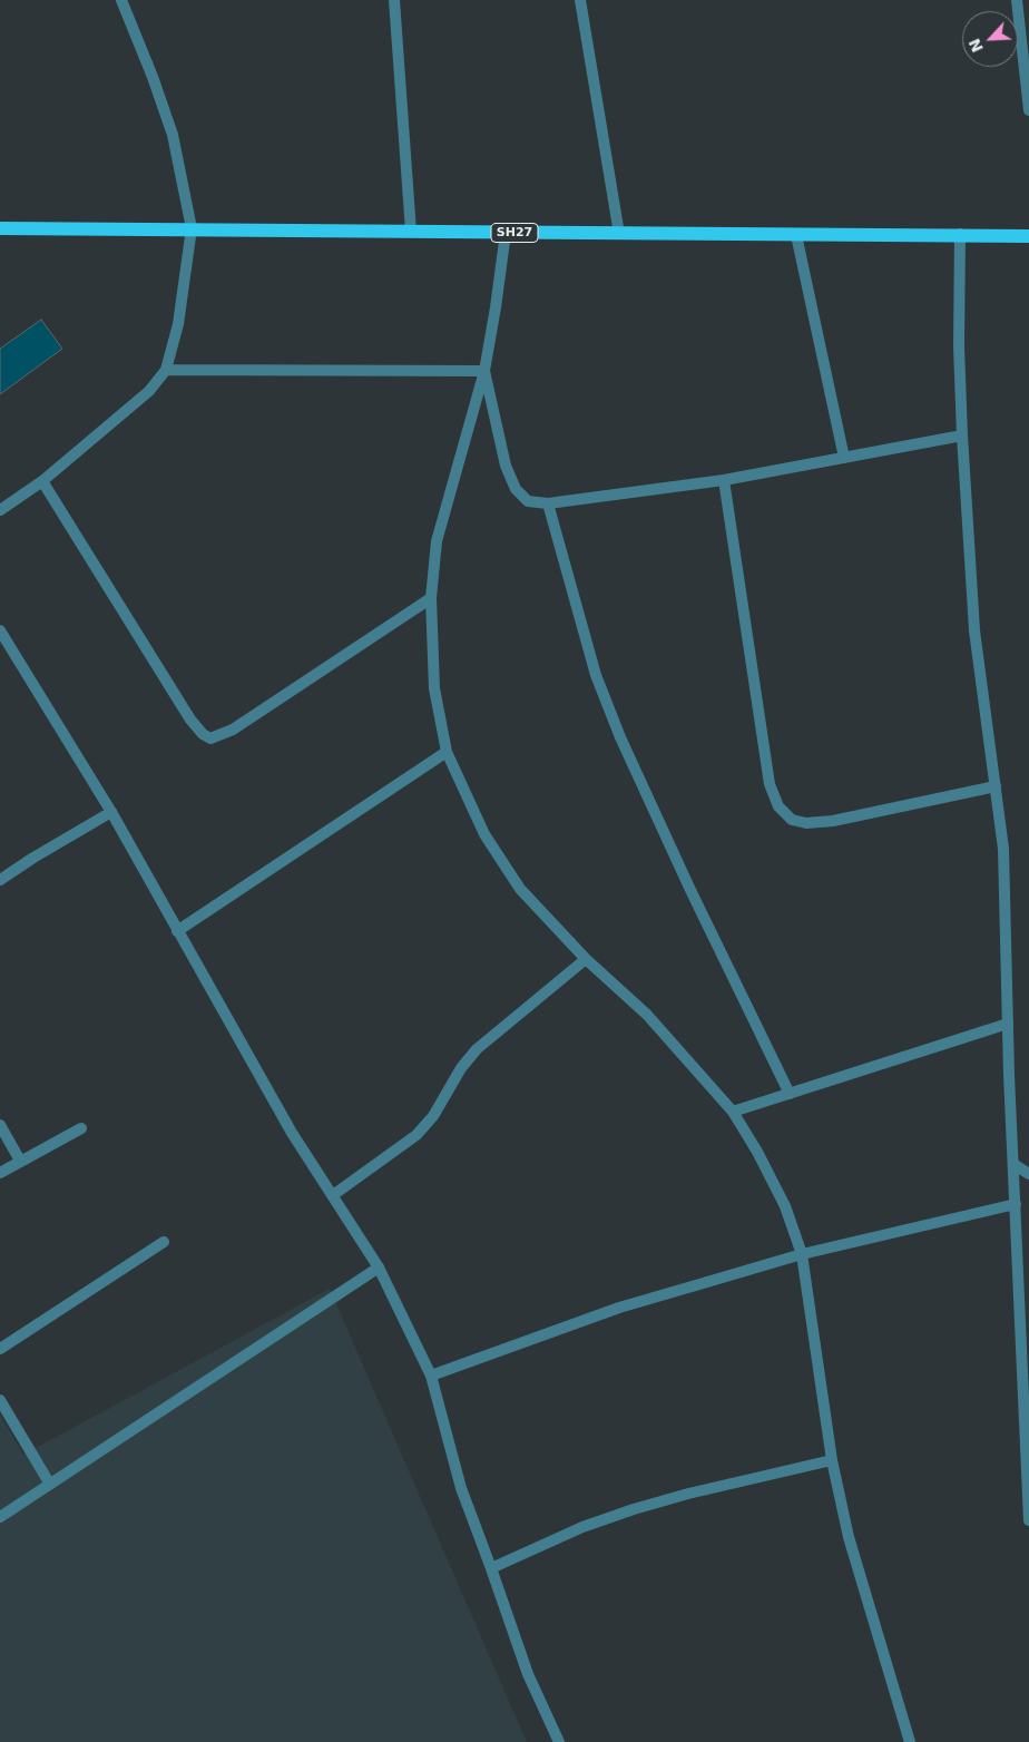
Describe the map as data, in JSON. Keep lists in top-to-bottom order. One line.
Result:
{"streets":{"main road":["SH27"]},"north":"bottom left"}
